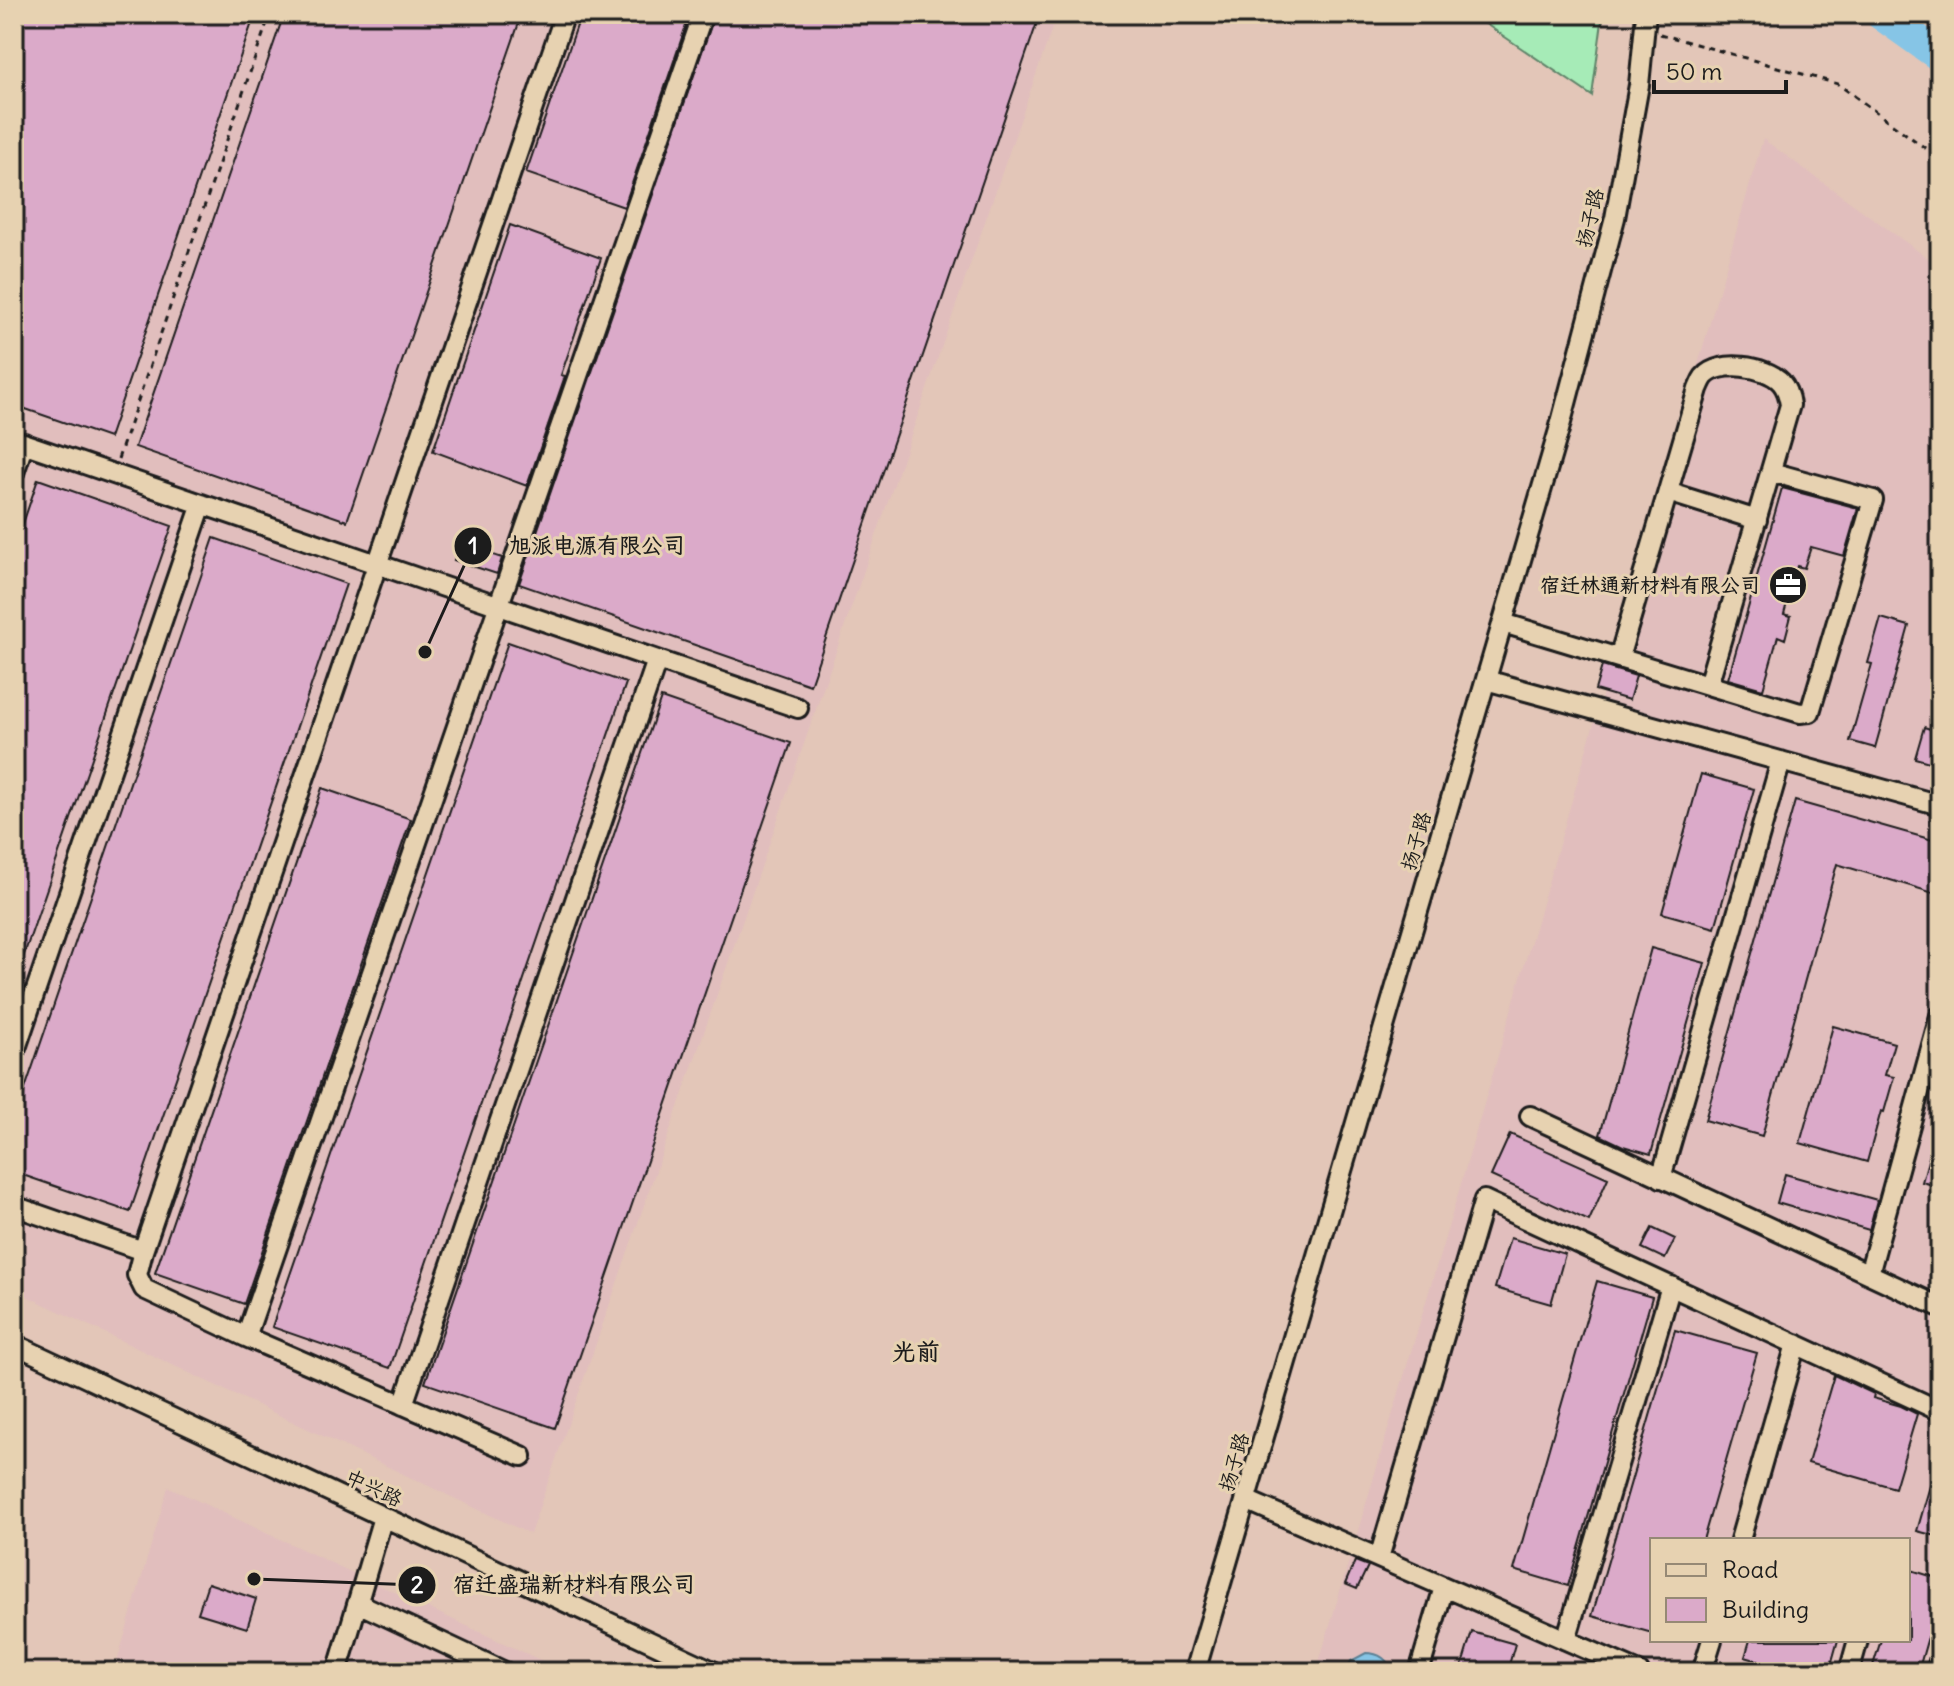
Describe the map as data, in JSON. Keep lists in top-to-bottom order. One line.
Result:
{"streets":{"street":["扬子路","中兴路"]},"districts":["光前"],"places":{"office":["宿迁林通新材料有限公司"],"other":["旭派电源有限公司","宿迁盛瑞新材料有限公司"]},"legend":["Road","Building"],"scale_bar":"50 m"}
